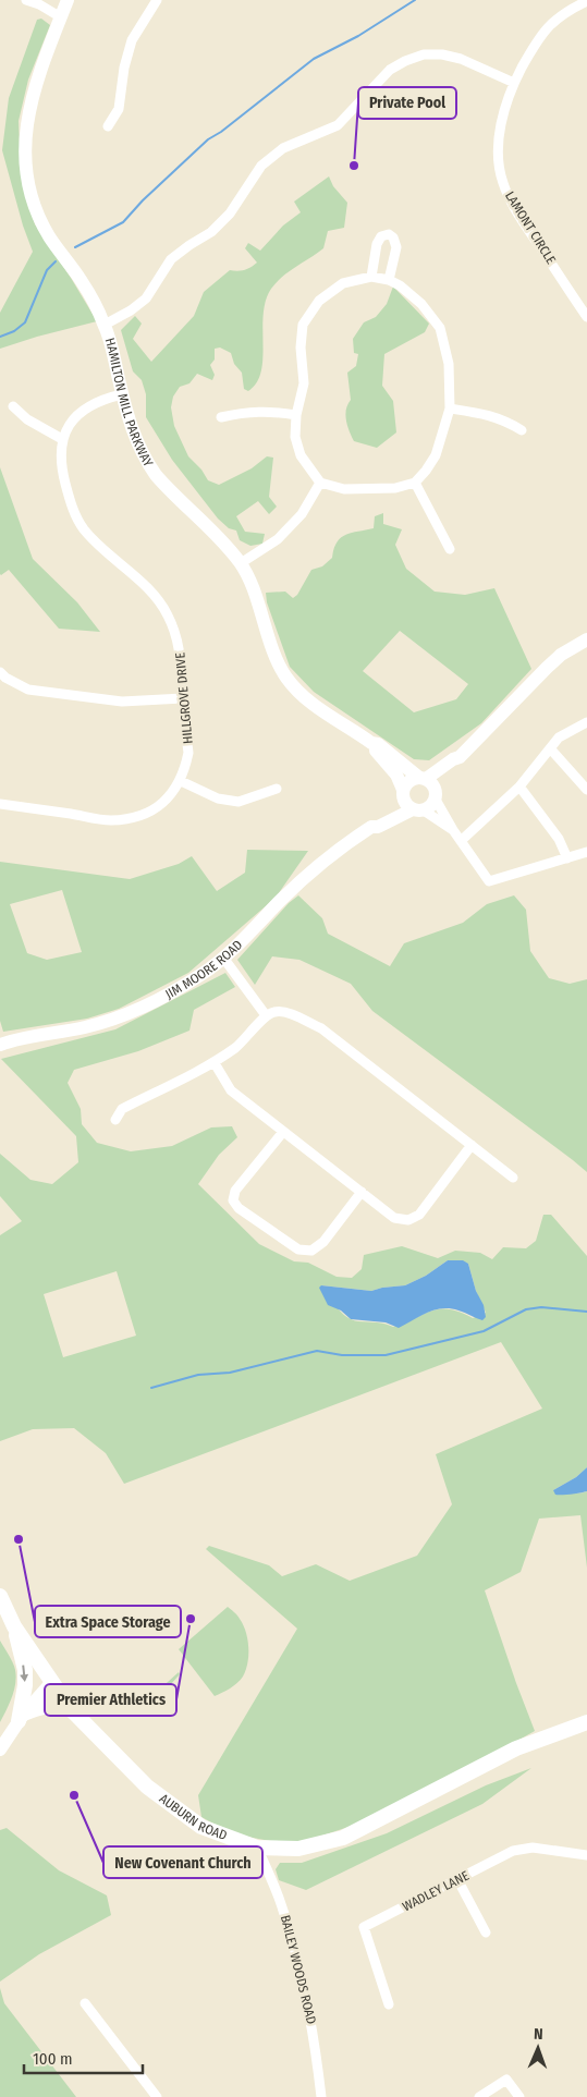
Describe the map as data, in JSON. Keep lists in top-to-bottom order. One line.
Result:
{"streets":{"main road":["AUBURN ROAD"],"street":["LAMONT CIRCLE","HAMILTON MILL PARKWAY","HILLGROVE DRIVE","JIM MOORE ROAD","WADLEY LANE","BAILEY WOODS ROAD"]},"crossings":[["HAMILTON MILL PARKWAY","JIM MOORE ROAD"],["AUBURN ROAD","BAILEY WOODS ROAD"]],"places":["Private Pool","Extra Space Storage","Premier Athletics","New Covenant Church"],"scale_bar":"100 m","north":"top"}
